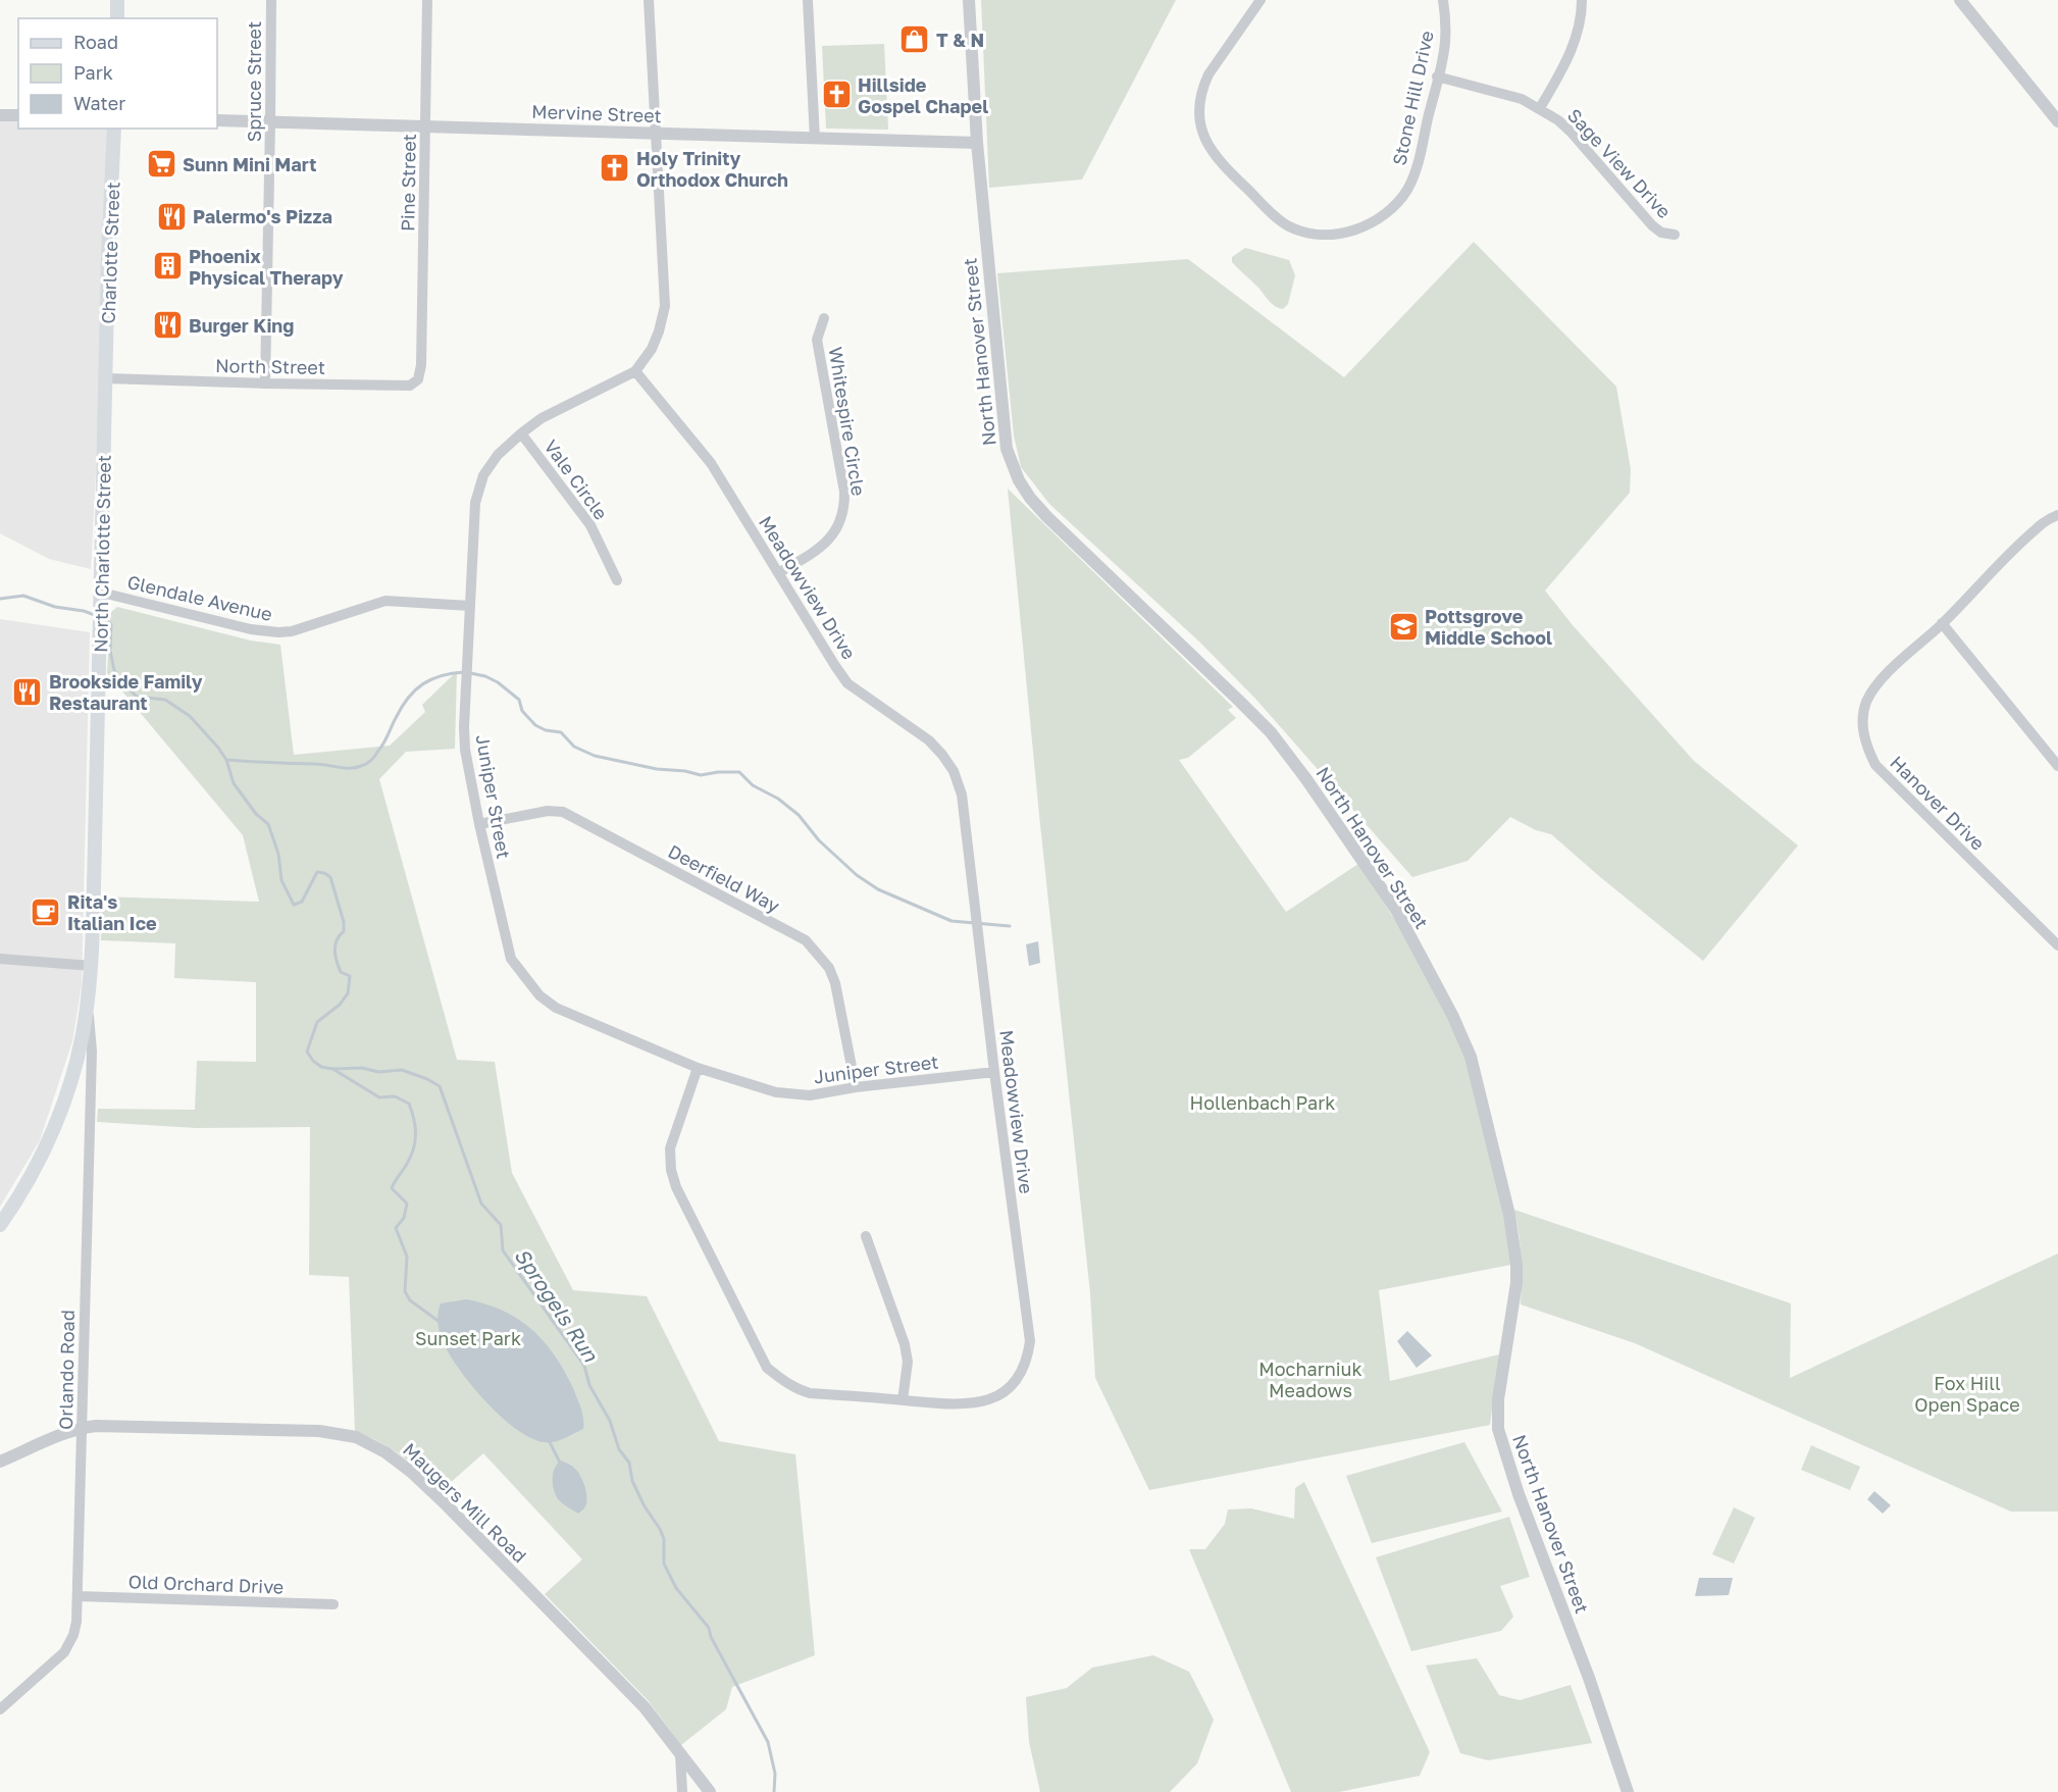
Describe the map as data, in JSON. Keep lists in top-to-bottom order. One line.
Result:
{"streets":{"main road":["Charlotte Street","North Charlotte Street"],"street":["Spruce Street","Stone Hill Drive","Mervine Street","Sage View Drive","Pine Street","North Hanover Street","North Street","Whitespire Circle","Vale Circle","Meadowview Drive","Glendale Avenue","Juniper Street","Hanover Drive","Deerfield Way","Orlando Road","Maugers Mill Road","Old Orchard Drive"]},"crossings":[["Spruce Street","Mervine Street"],["Spruce Street","North Street"],["Stone Hill Drive","Sage View Drive"],["Mervine Street","Pine Street"],["Mervine Street","North Hanover Street"],["Mervine Street","Juniper Street"],["Pine Street","North Street"],["Charlotte Street","North Street"],["Charlotte Street","North Charlotte Street"],["North Street","North Charlotte Street"],["Whitespire Circle","Meadowview Drive"],["Vale Circle","Juniper Street"],["North Charlotte Street","Glendale Avenue"],["North Charlotte Street","Orlando Road"],["Meadowview Drive","Juniper Street"],["Glendale Avenue","Juniper Street"],["Juniper Street","Deerfield Way"],["Orlando Road","Maugers Mill Road"],["Orlando Road","Old Orchard Drive"]],"water":["Sprogels Run"],"parks":["Hollenbach Park","Sunset Park","Mocharniuk Meadows","Fox Hill Open Space"],"places":{"shop":["T & N"],"church":["Hillside Gospel Chapel","Holy Trinity Orthodox Church"],"supermarket":["Sunn Mini Mart"],"restaurant":["Palermo's Pizza","Burger King","Brookside Family Restaurant"],"building":["Phoenix Physical Therapy"],"school or university":["Pottsgrove Middle School"],"cafe":["Rita's Italian Ice"]},"legend":["Road","Park","Water"]}
